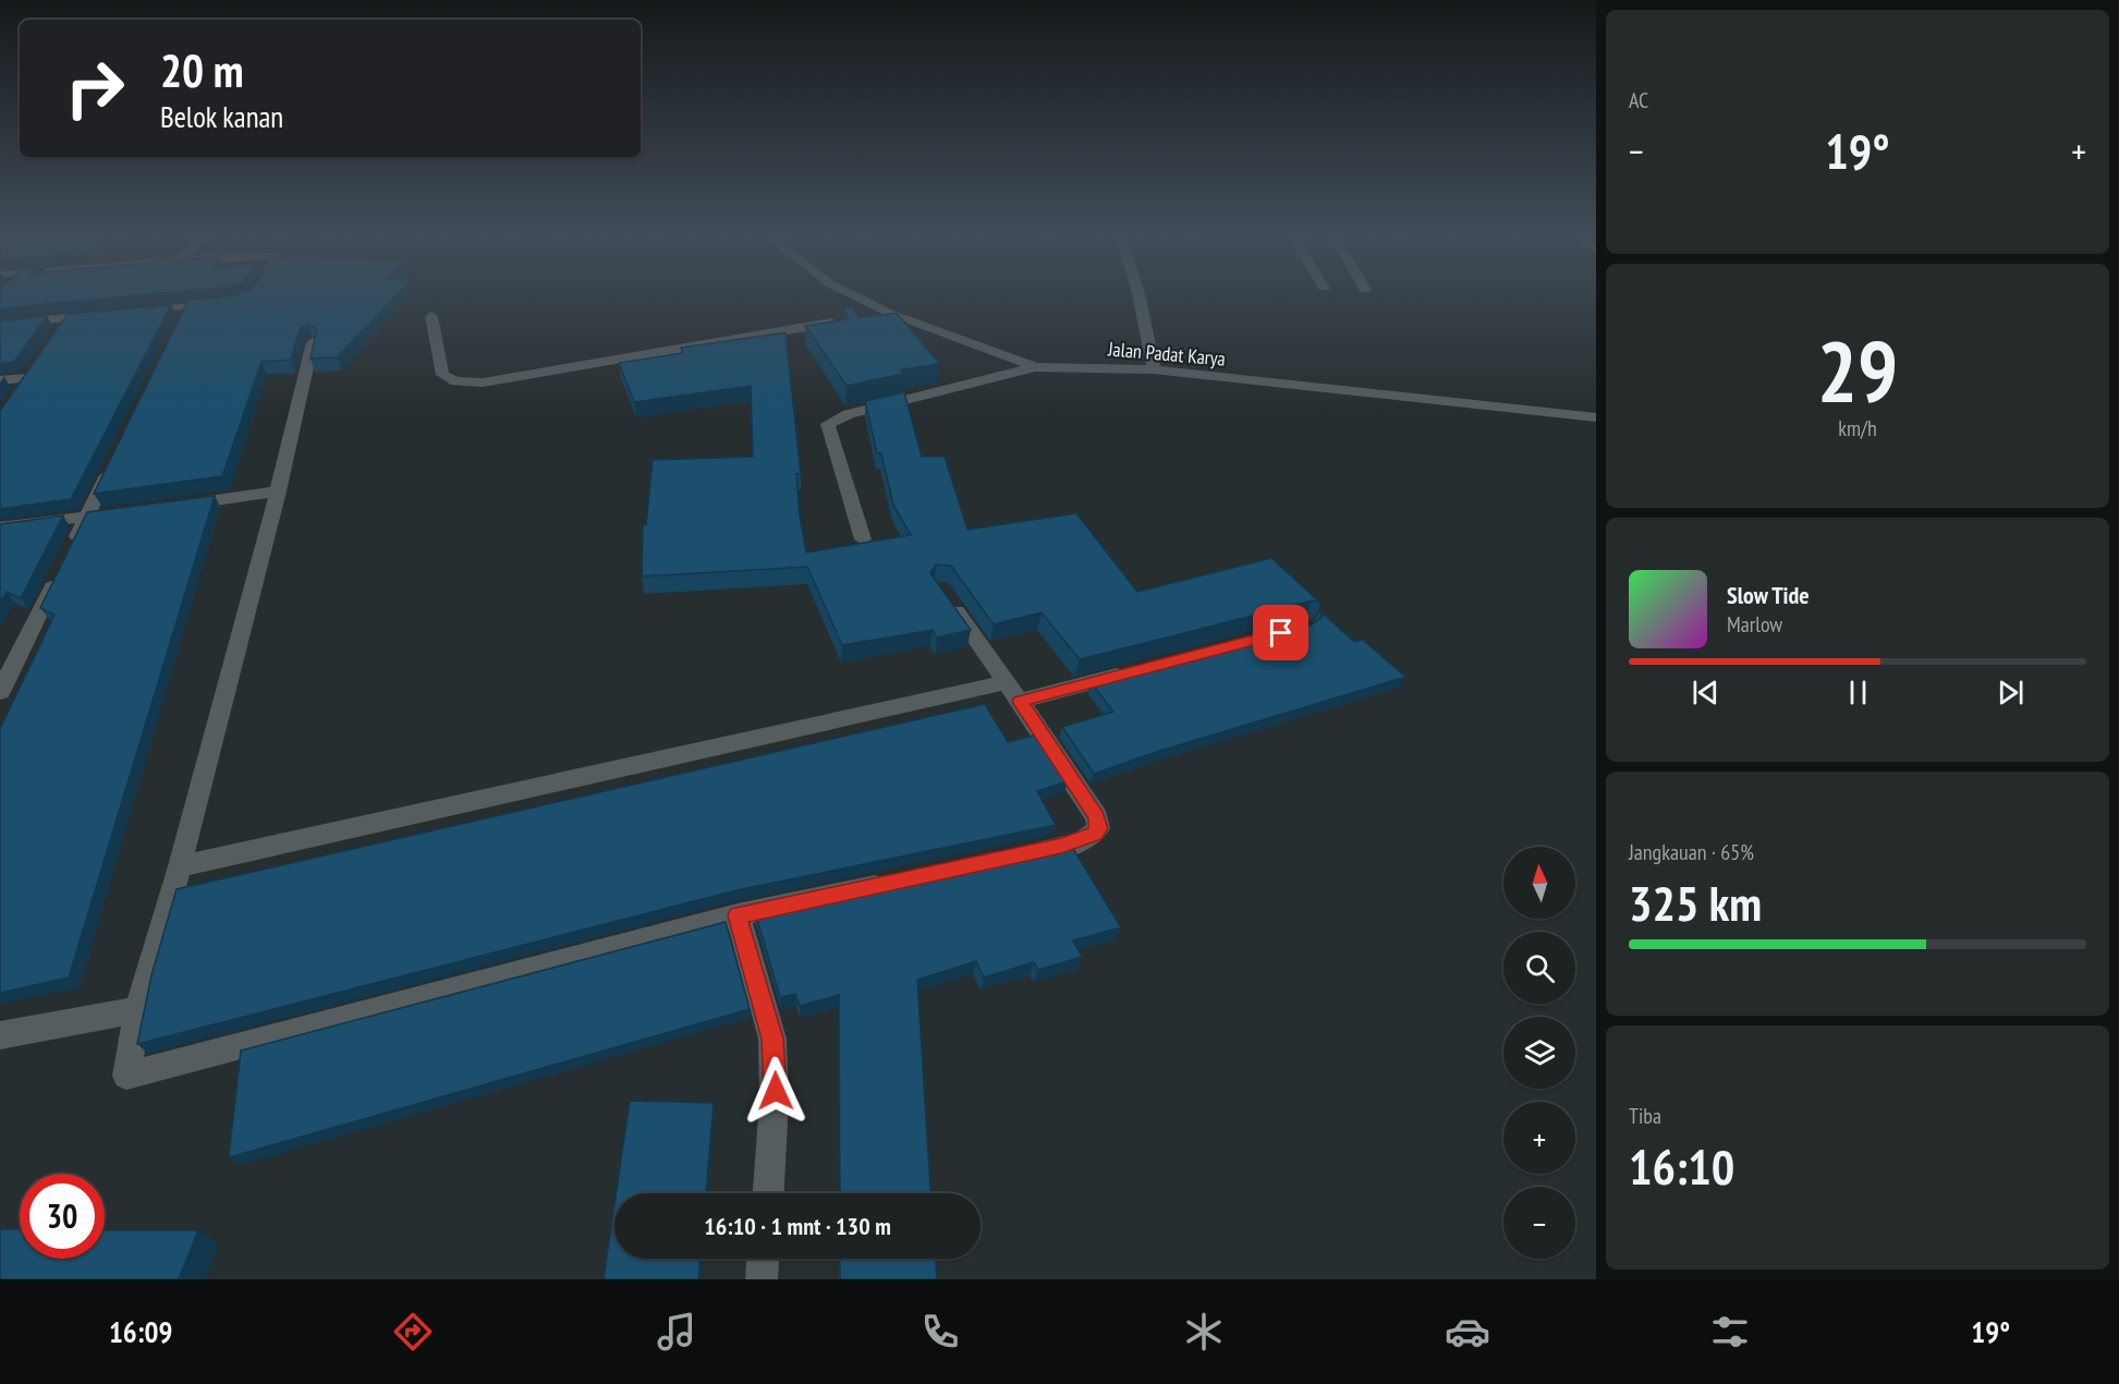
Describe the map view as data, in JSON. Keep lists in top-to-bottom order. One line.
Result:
{"streets":{"street":["Jalan Padat Karya"]},"north":"top","page":{"tile":["AC",["29","km/h"],["Jangkauan · 65%","325 km"],["Tiba","16:10"]],"turn":["20 m","Belok kanan"],"heat":["−","19°","+"],"song":["Slow Tide","Marlow"],"map_buttons":["+","−"],"limit":"30","trip":"16:10 · 1 mnt · 130 m","tabs":["16:09","19°"]}}
